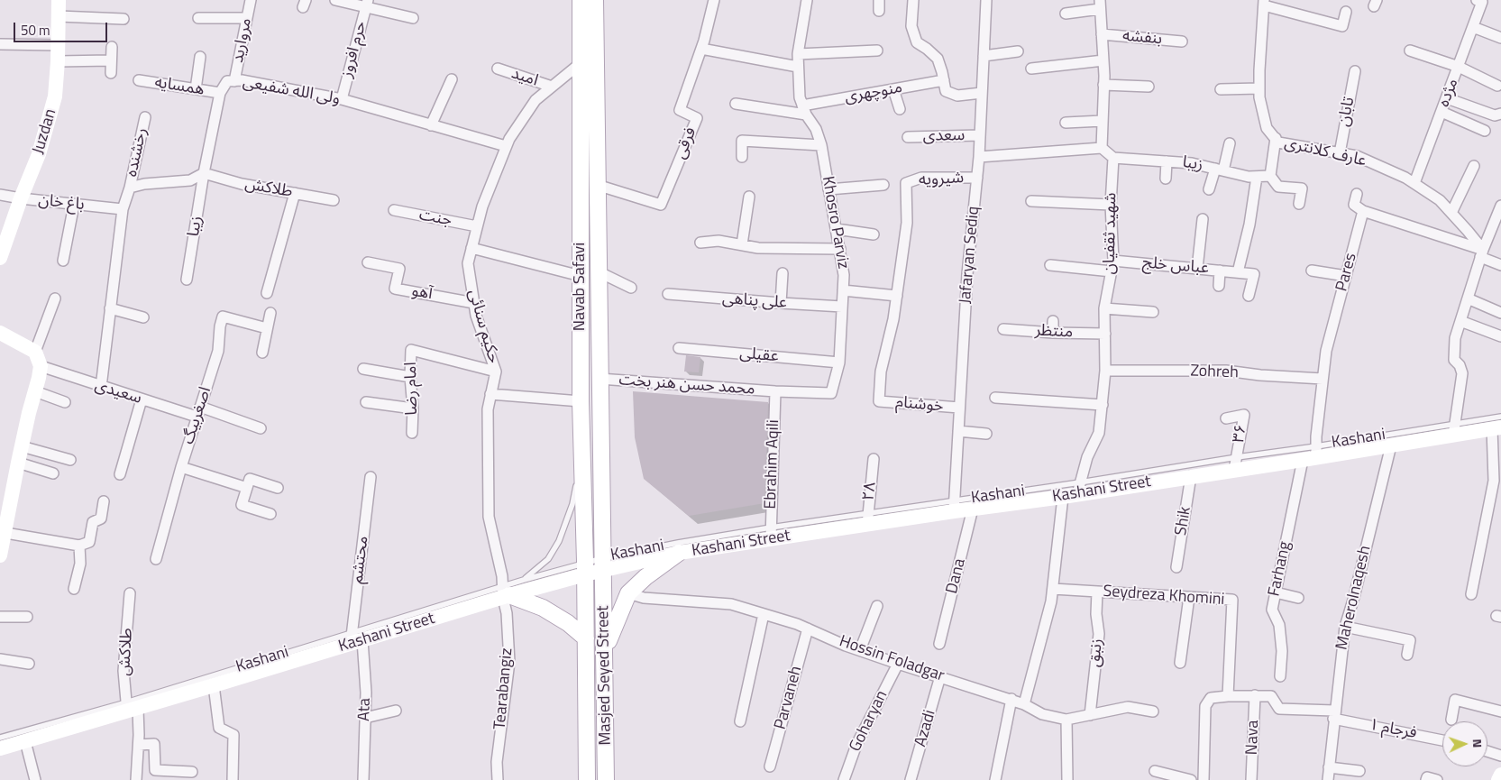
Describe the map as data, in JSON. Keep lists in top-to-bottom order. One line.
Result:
{"streets":{"main road":["Juzdan","Navab Safavi","Kashani Street","Masjed Seyed Street"],"street":["بنفشه","مروارید","حرم افروز","امید","همسایه","ولی الله شفیعی","منوچهری","مژده","تابان","سعدی","فرقی","رخشنده","عارف کلانتری","زیبا","شیرویه","طلاکش","باغ خان","جنت","Khosro Parviz","شهید ثقفیان","Jafaryan Sediq","عباس خلج","Pares","آهو","علی پناهی","حکیم سنائی","منتظر","عقیلی","Zohreh","محمد حسن هنر بخت","امام رضا","سعیدی","خوشنام","اصغربیگ","۳۶","Ebrahim Aqili","۲۸","Shik","محتشم","Farhang","Dana","Seydreza Khomini","Maherolnaqesh","زنبق","Hossin Foladgar","Tearabangiz","Parvaneh","Ata","Goharyan","Azadi","فرجام ۱","Nava"],"lane":["Kashani"]},"crossings":[["مروارید","ولی الله شفیعی"],["حرم افروز","ولی الله شفیعی"],["امید","حکیم سنائی"],["همسایه","ولی الله شفیعی"],["ولی الله شفیعی","زیبا"],["ولی الله شفیعی","طلاکش"],["ولی الله شفیعی","حکیم سنائی"],["منوچهری","Khosro Parviz"],["مژده","عارف کلانتری"],["تابان","عارف کلانتری"],["Juzdan","باغ خان"],["سعدی","Jafaryan Sediq"],["فرقی","Navab Safavi"],["زیبا","طلاکش"],["زیبا","شهید ثقفیان"],["شیرویه","Jafaryan Sediq"],["شیرویه","خوشنام"],["طلاکش","Kashani"],["طلاکش","Kashani Street"],["جنت","حکیم سنائی"],["Khosro Parviz","علی پناهی"],["Khosro Parviz","عقیلی"],["Khosro Parviz","محمد حسن هنر بخت"],["Khosro Parviz","Ebrahim Aqili"],["شهید ثقفیان","عباس خلج"],["شهید ثقفیان","منتظر"],["شهید ثقفیان","Zohreh"],["شهید ثقفیان","Kashani"],["شهید ثقفیان","Kashani Street"],["شهید ثقفیان","Seydreza Khomini"],["شهید ثقفیان","Hossin Foladgar"],["Jafaryan Sediq","خوشنام"],["Jafaryan Sediq","Kashani"],["Jafaryan Sediq","Kashani Street"],["Pares","Zohreh"],["Pares","Kashani"],["Pares","Kashani Street"],["Pares","Farhang"],["Navab Safavi","حکیم سنائی"],["Navab Safavi","محمد حسن هنر بخت"],["Navab Safavi","Kashani"],["Navab Safavi","Kashani Street"],["Navab Safavi","Masjed Seyed Street"],["آهو","حکیم سنائی"],["حکیم سنائی","امام رضا"],["حکیم سنائی","Kashani Street"],["حکیم سنائی","Tearabangiz"],["محمد حسن هنر بخت","Ebrahim Aqili"],["سعیدی","اصغربیگ"],["۳۶","Kashani"],["۳۶","Kashani Street"],["Kashani","Ebrahim Aqili"],["Kashani","Kashani Street"],["Kashani","محتشم"],["Kashani","Farhang"],["Kashani","Masjed Seyed Street"],["Kashani","Ata"],["Ebrahim Aqili","Kashani Street"],["Kashani Street","۲۸"],["Kashani Street","Shik"],["Kashani Street","محتشم"],["Kashani Street","Farhang"],["Kashani Street","Dana"],["Kashani Street","Maherolnaqesh"],["Kashani Street","Masjed Seyed Street"],["Kashani Street","Tearabangiz"],["Kashani Street","Ata"],["محتشم","Ata"],["Seydreza Khomini","زنبق"],["Maherolnaqesh","فرجام ۱"],["زنبق","Hossin Foladgar"],["Hossin Foladgar","Parvaneh"],["Hossin Foladgar","Goharyan"],["Hossin Foladgar","Azadi"],["فرجام ۱","Nava"]],"scale_bar":"50 m","north":"right"}
